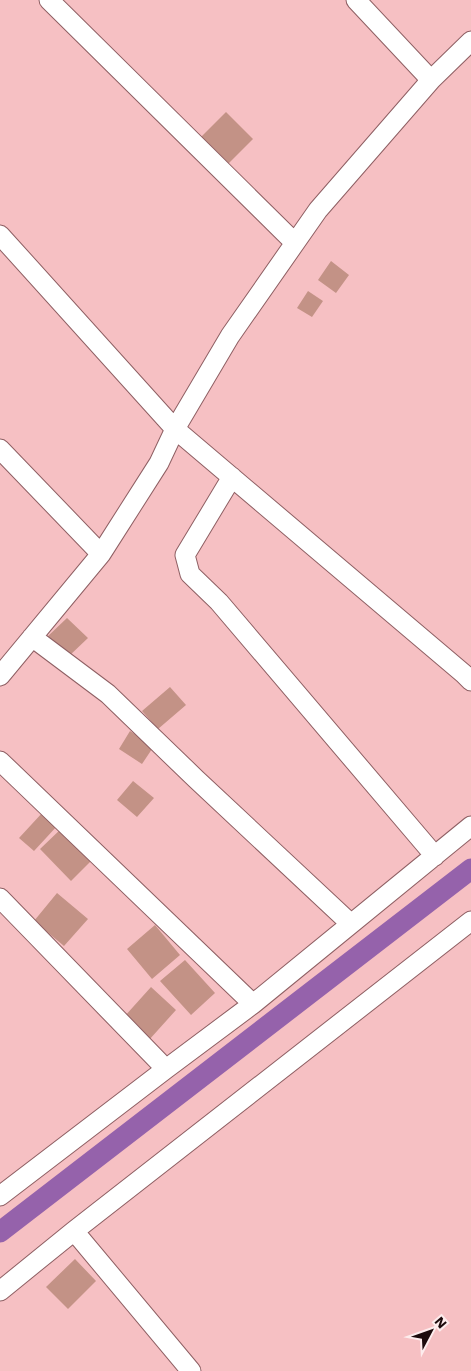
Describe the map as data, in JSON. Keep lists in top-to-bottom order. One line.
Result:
{"north":"top right"}
